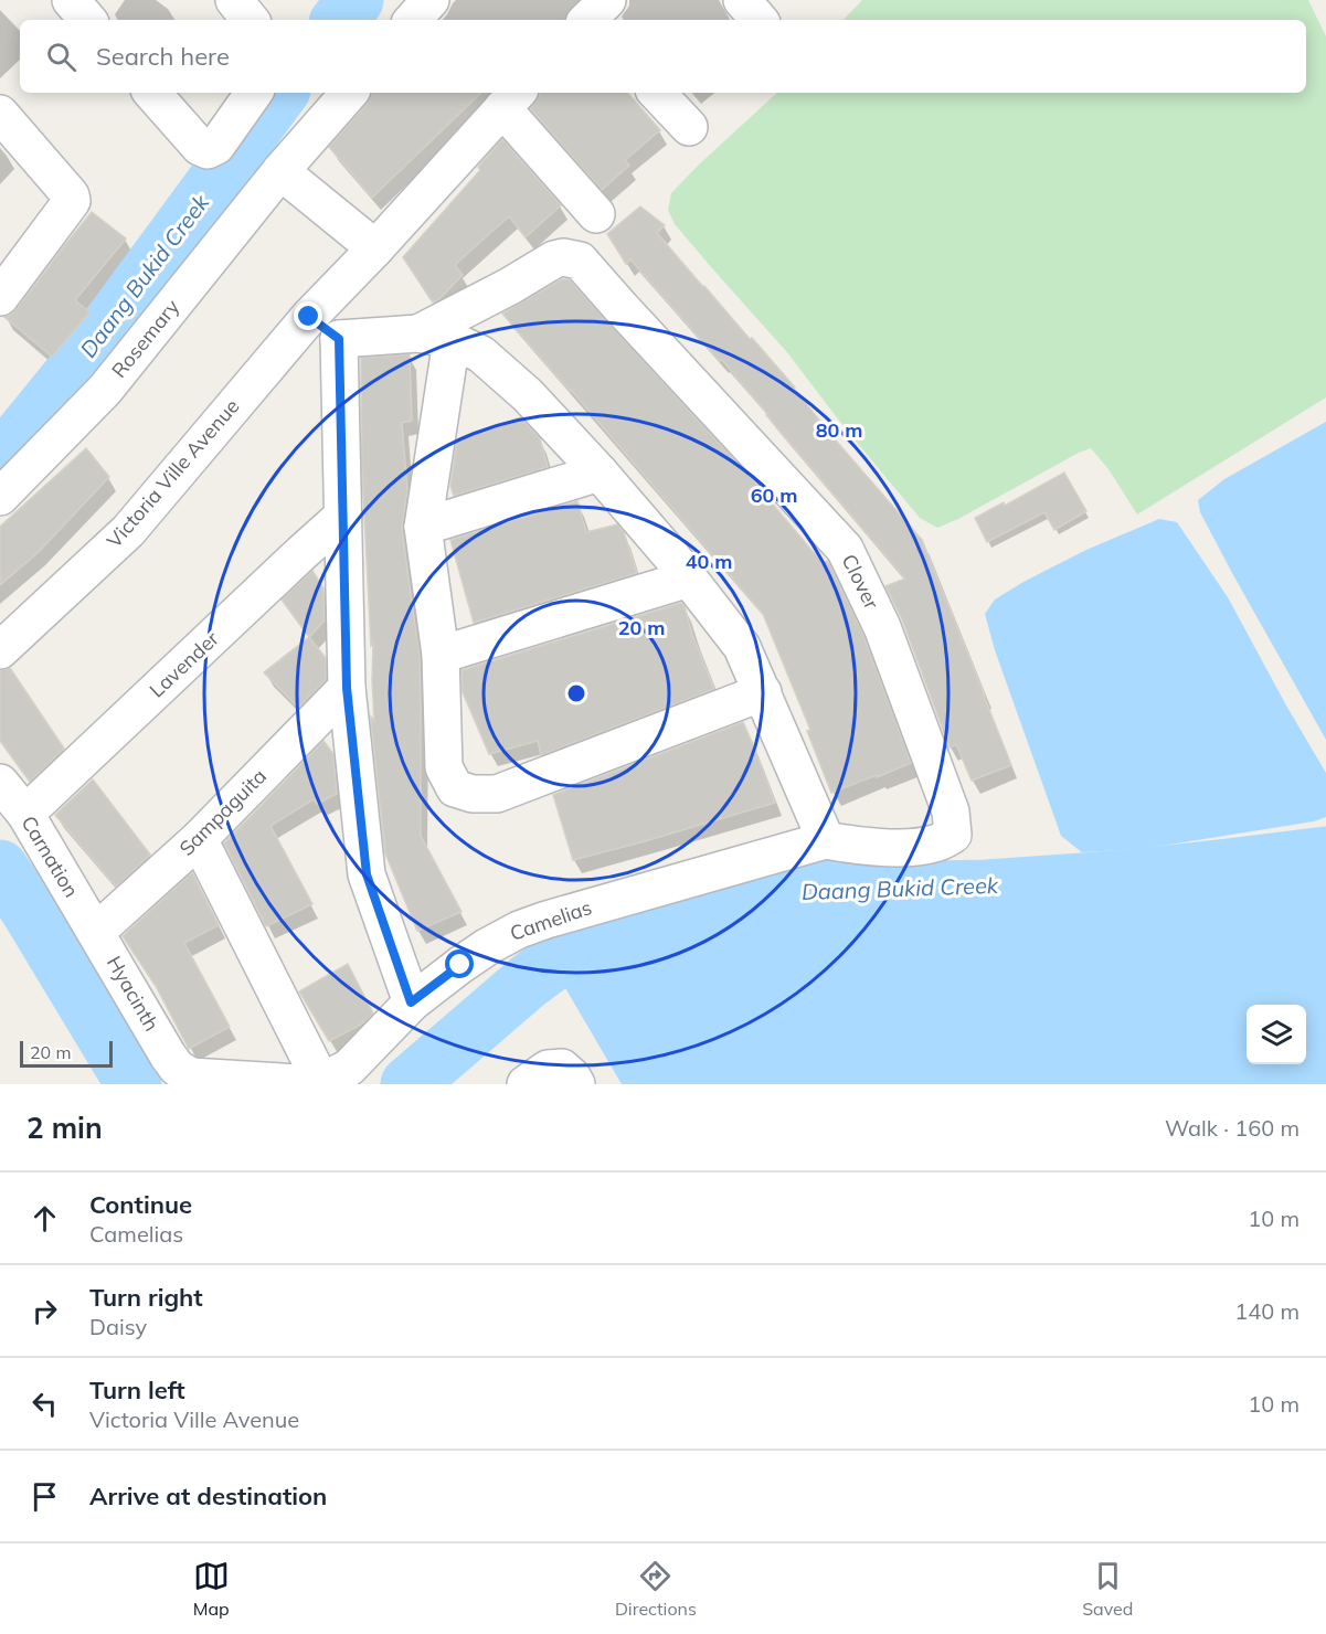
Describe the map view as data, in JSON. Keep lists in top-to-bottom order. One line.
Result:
{"streets":{"street":["Rosemary","Victoria Ville Avenue","Clover","Lavender","Sampaguita","Carnation","Camelias","Hyacinth"]},"crossings":[["Clover","Camelias"],["Lavender","Carnation"],["Sampaguita","Carnation"],["Sampaguita","Hyacinth"],["Carnation","Hyacinth"],["Camelias","Hyacinth"]],"water":["Daang Bukid Creek"],"scale_bar":"20 m","page":{"search":"Search here","scale":"20 m","heading":["2 min","Walk · 160 m"],"list":[["Continue","Camelias","10 m"],["Turn right","Daisy","140 m"],["Turn left","Victoria Ville Avenue","10 m"],"Arrive at destination"],"nav":["Map","Directions","Saved"]},"rings":["80 m","60 m","40 m","20 m"]}
